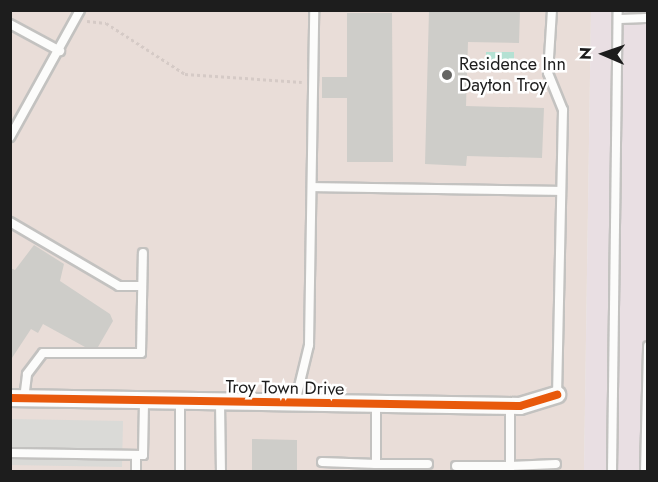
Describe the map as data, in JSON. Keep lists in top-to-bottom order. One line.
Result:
{"streets":{"street":["Troy Town Drive"]},"places":["Residence Inn Dayton Troy"],"north":"left"}
